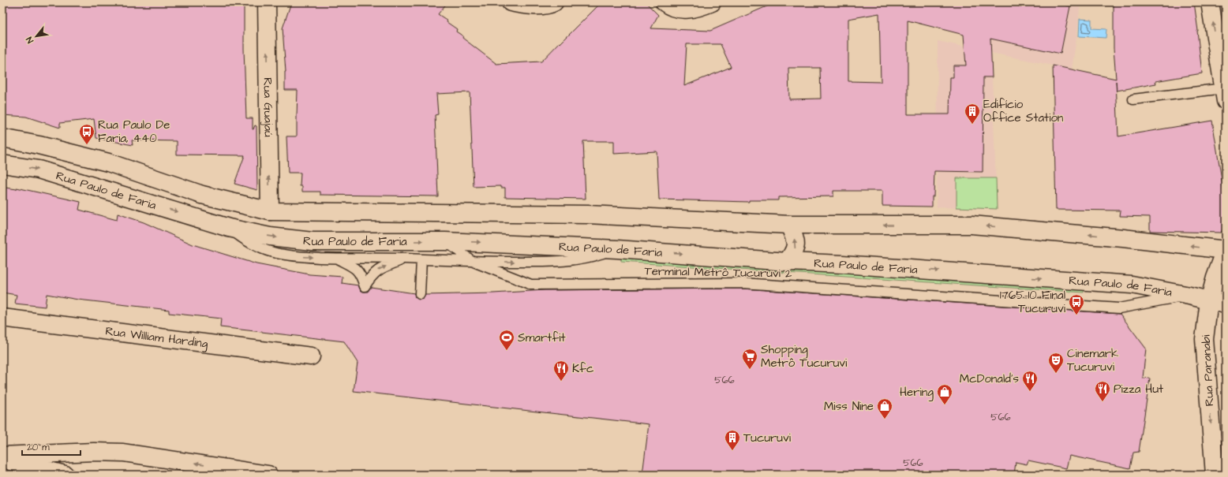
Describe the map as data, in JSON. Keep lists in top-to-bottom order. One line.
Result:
{"streets":{"street":["Rua Guajaú","Rua Paulo de Faria","Rua William Harding","Rua Paranabi"],"lane":["Terminal Metrô Tucuruvi 2"]},"crossings":[["Rua Guajaú","Rua Paulo de Faria"],["Rua Paulo de Faria","Terminal Metrô Tucuruvi 2"],["Rua Paulo de Faria","Rua Paranabi"]],"one_way":["Rua Guajaú","Rua Paranabi"],"places":{"building":["Edifício Office Station","Tucuruvi"],"bus stop":["Rua Paulo De Faria, 440","1765-10 Final Tucuruvi"],"sports":["Smartfit"],"supermarket":["Shopping Metrô Tucuruvi"],"theatre":["Cinemark Tucuruvi"],"restaurant":["Kfc","McDonald's","Pizza Hut"],"shop":["Hering","Miss Nine"]},"house_numbers":["566","566","566"],"scale_bar":"20 m","north":"bottom left"}
